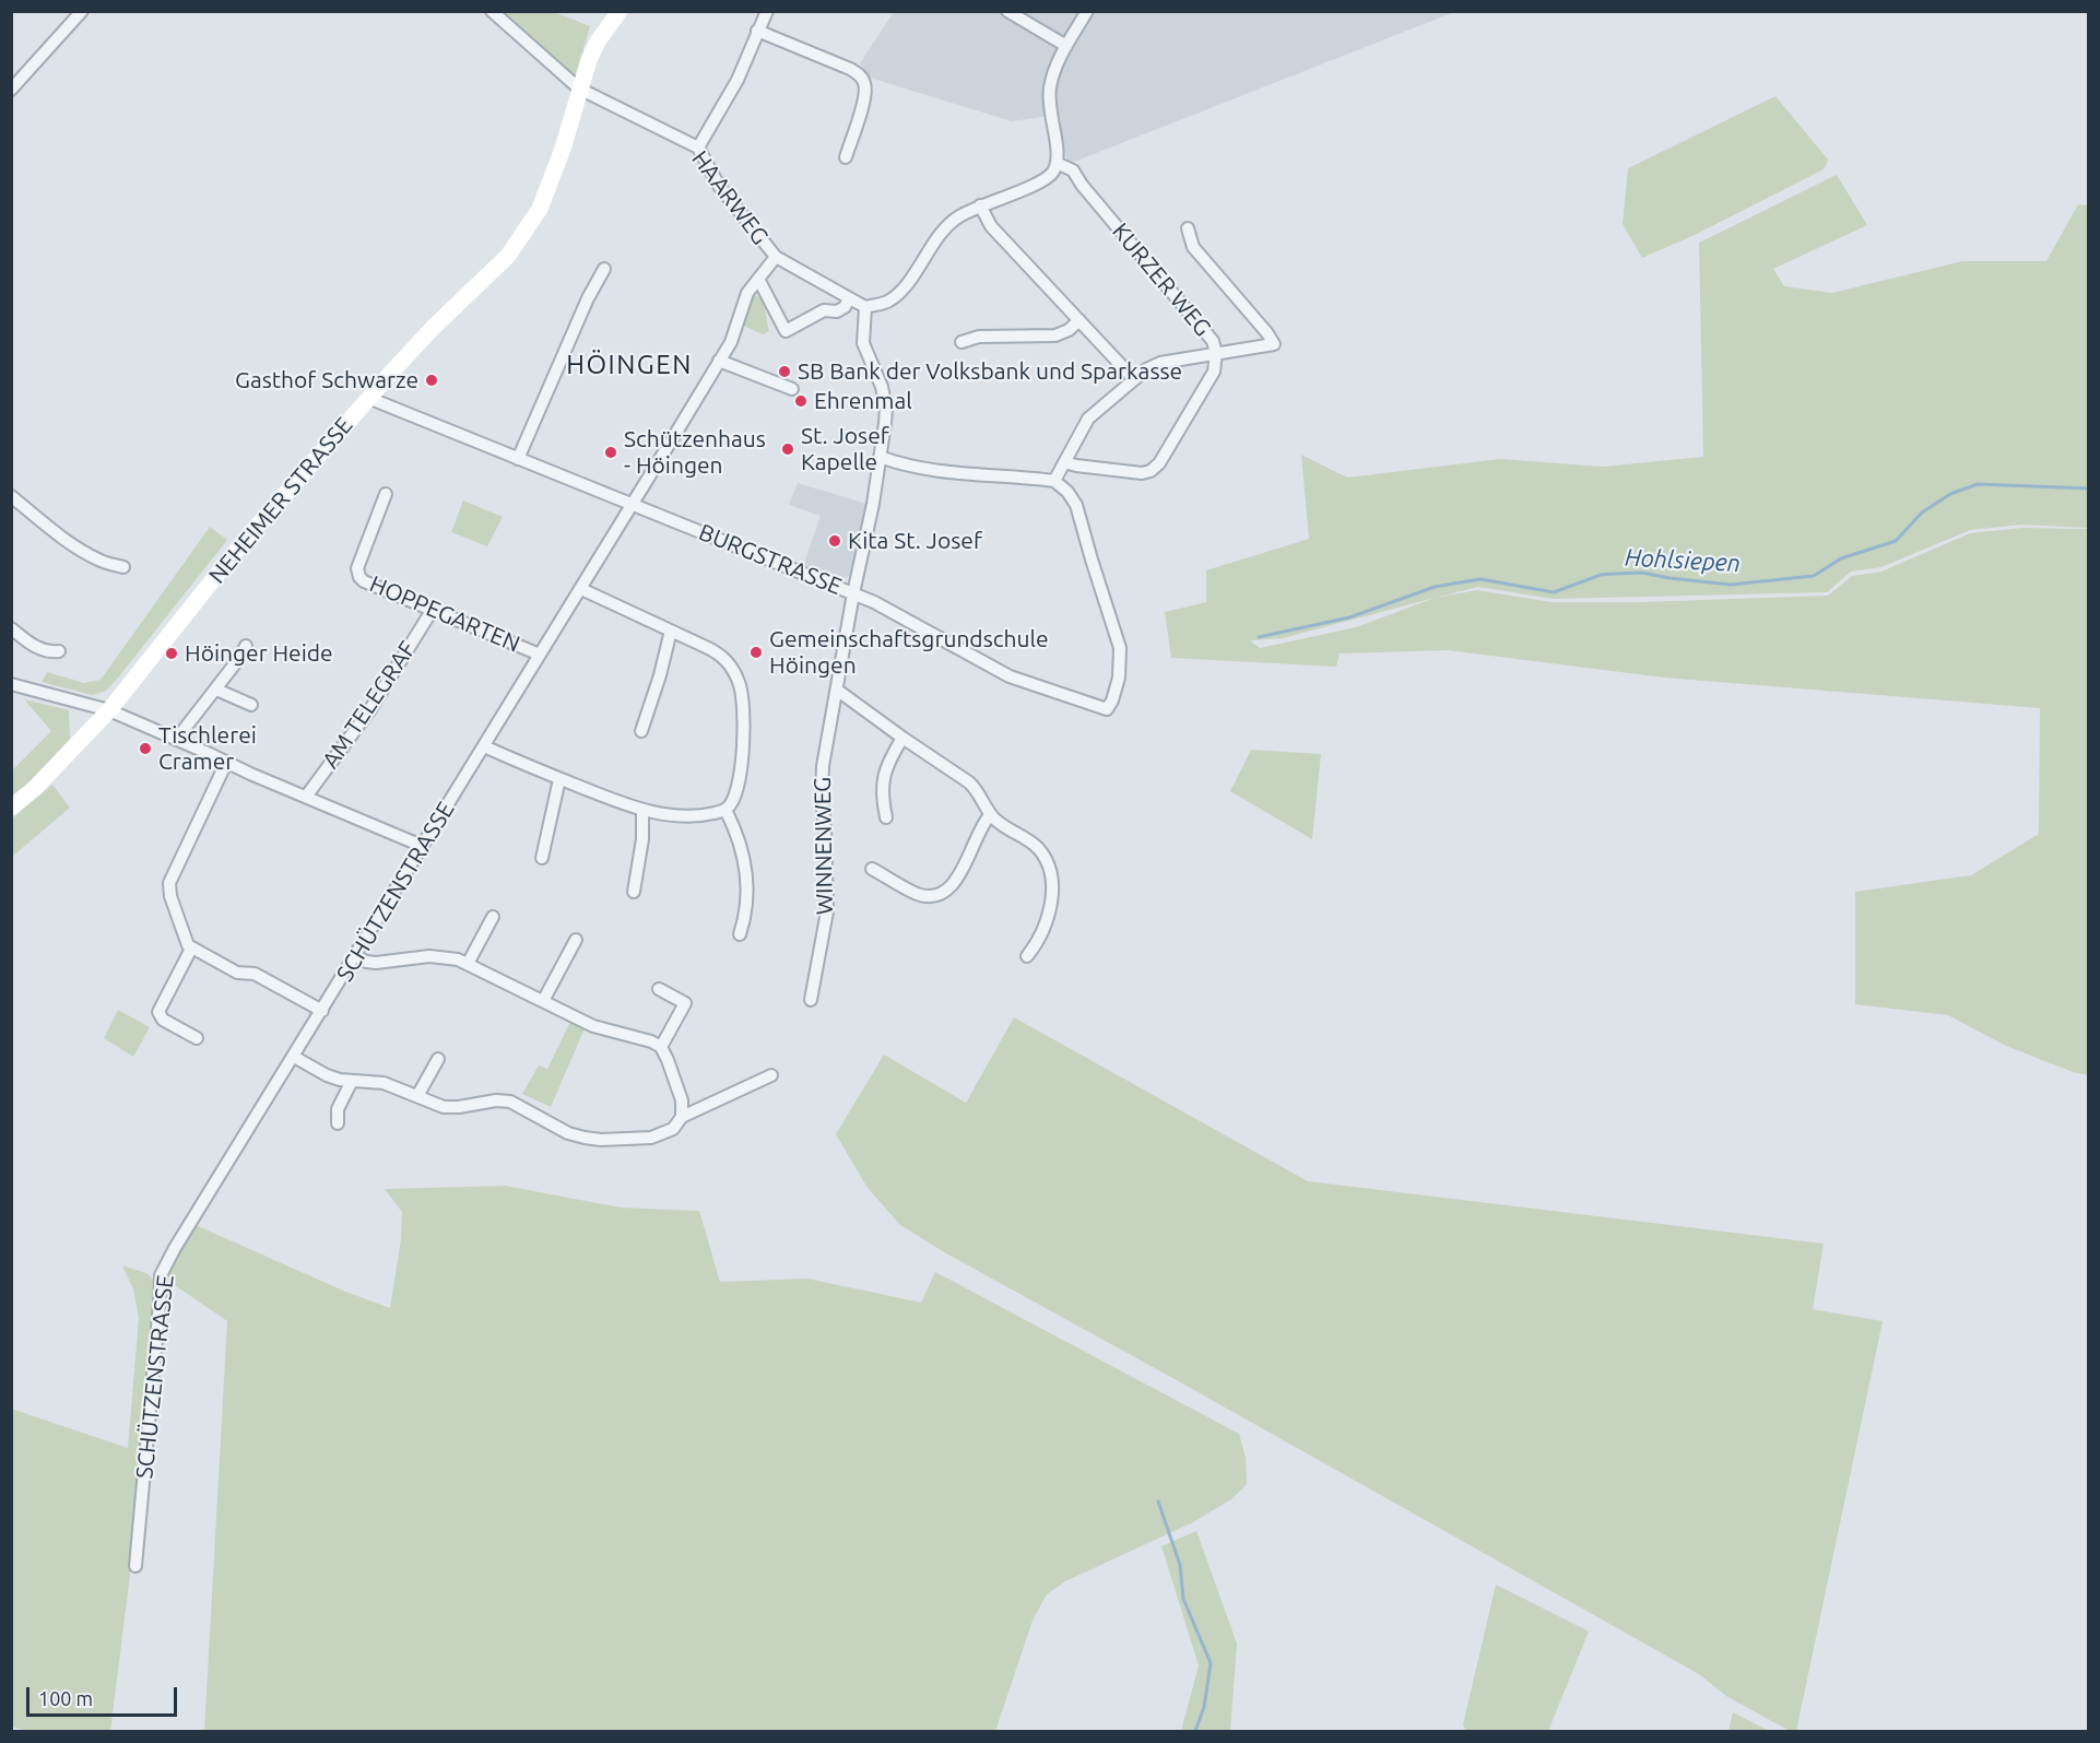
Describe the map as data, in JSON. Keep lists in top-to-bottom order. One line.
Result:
{"streets":{"main road":["NEHEIMER STRASSE"],"street":["HAARWEG","KURZER WEG","BURGSTRASSE","HOPPEGARTEN","AM TELEGRAF","WINNENWEG","SCHÜTZENSTRASSE"]},"crossings":[["HAARWEG","NEHEIMER STRASSE"],["HAARWEG","WINNENWEG"],["HAARWEG","SCHÜTZENSTRASSE"],["NEHEIMER STRASSE","BURGSTRASSE"],["BURGSTRASSE","WINNENWEG"],["BURGSTRASSE","SCHÜTZENSTRASSE"],["HOPPEGARTEN","AM TELEGRAF"],["HOPPEGARTEN","SCHÜTZENSTRASSE"]],"districts":["HÖINGEN"],"water":["Hohlsiepen"],"places":["SB Bank der Volksbank und Sparkasse","Gasthof Schwarze","Ehrenmal","St. Josef Kapelle","Schützenhaus - Höingen","Kita St. Josef","Gemeinschaftsgrundschule Höingen","Höinger Heide","Tischlerei Cramer"],"scale_bar":"100 m"}
